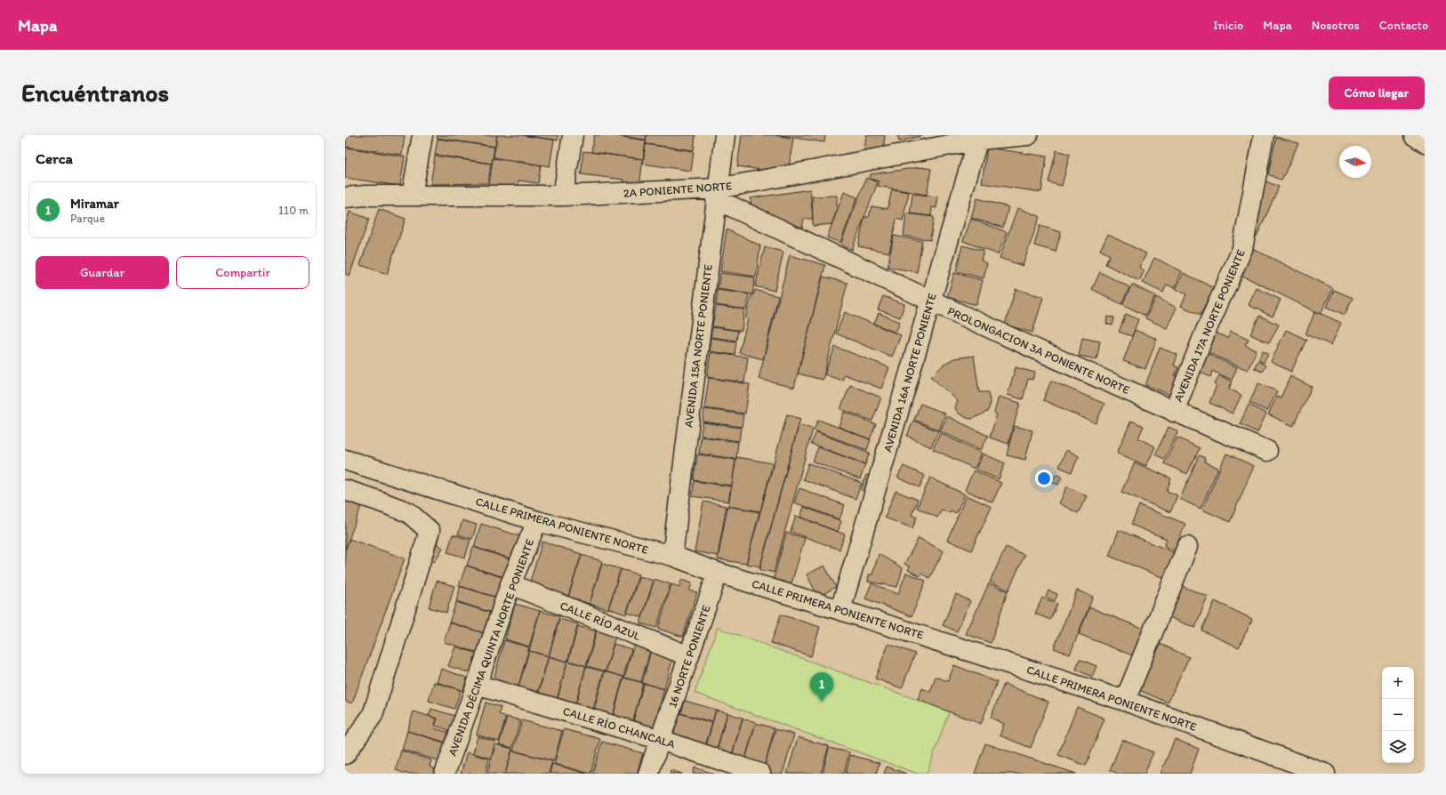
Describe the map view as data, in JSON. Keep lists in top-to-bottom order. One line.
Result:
{"streets":{"street":["2A PONIENTE NORTE","AVENIDA 17A NORTE PONIENTE","AVENIDA 15A NORTE PONIENTE","PROLONGACION 3A PONIENTE NORTE","AVENIDA 16A NORTE PONIENTE","CALLE PRIMERA PONIENTE NORTE","CALLE RÍO AZUL","AVENIDA DÉCIMA QUINTA NORTE PONIENTE","16 NORTE PONIENTE","CALLE RÍO CHANCALA"]},"crossings":[["2A PONIENTE NORTE","AVENIDA 15A NORTE PONIENTE"],["2A PONIENTE NORTE","PROLONGACION 3A PONIENTE NORTE"],["2A PONIENTE NORTE","AVENIDA 16A NORTE PONIENTE"],["AVENIDA 17A NORTE PONIENTE","PROLONGACION 3A PONIENTE NORTE"],["AVENIDA 15A NORTE PONIENTE","PROLONGACION 3A PONIENTE NORTE"],["AVENIDA 15A NORTE PONIENTE","CALLE PRIMERA PONIENTE NORTE"],["PROLONGACION 3A PONIENTE NORTE","AVENIDA 16A NORTE PONIENTE"],["AVENIDA 16A NORTE PONIENTE","CALLE PRIMERA PONIENTE NORTE"],["CALLE PRIMERA PONIENTE NORTE","AVENIDA DÉCIMA QUINTA NORTE PONIENTE"],["CALLE PRIMERA PONIENTE NORTE","16 NORTE PONIENTE"],["CALLE RÍO AZUL","AVENIDA DÉCIMA QUINTA NORTE PONIENTE"],["CALLE RÍO AZUL","16 NORTE PONIENTE"],["AVENIDA DÉCIMA QUINTA NORTE PONIENTE","CALLE RÍO CHANCALA"],["16 NORTE PONIENTE","CALLE RÍO CHANCALA"]],"north":"right","page":{"header":"Mapa","nav":["Inicio","Mapa","Nosotros","Contacto"],"buttons":["Cómo llegar",["Guardar","Compartir"]],"title":"Encuéntranos","heading":"Cerca","list":[{"mark":"1","name":"Miramar","note":"Parque","value":"110 m"}],"map_buttons":["+","−"],"pins":"1"}}
